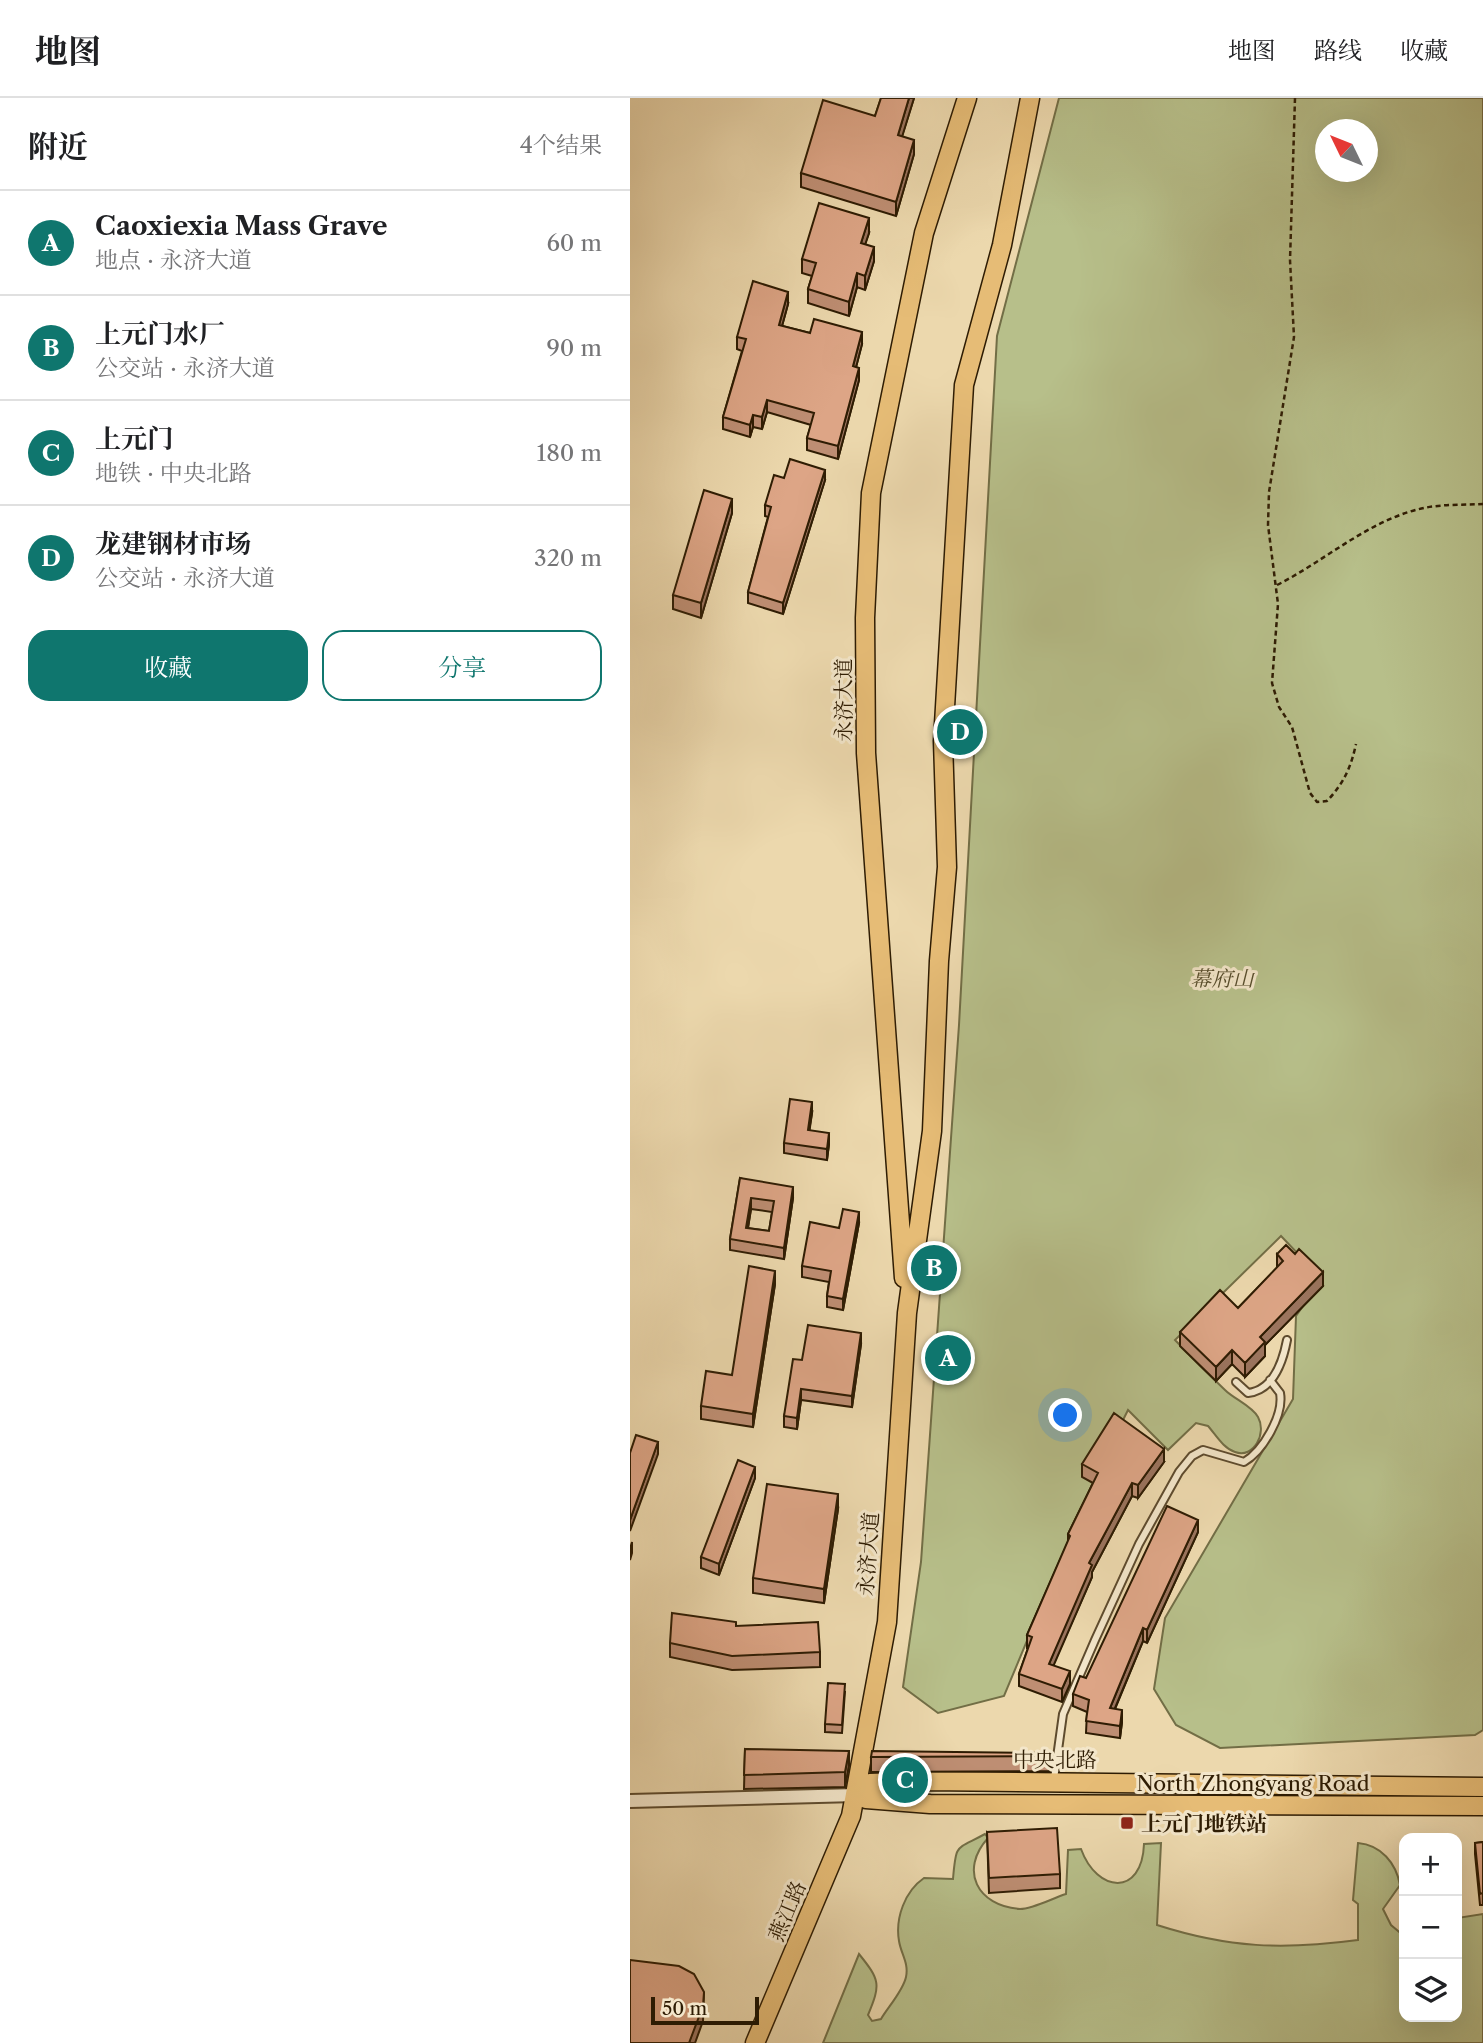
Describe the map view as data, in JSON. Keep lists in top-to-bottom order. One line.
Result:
{"streets":{"main road":["永济大道","中央北路","North Zhongyang Road","燕江路"]},"crossings":[["永济大道","中央北路"],["永济大道","North Zhongyang Road"],["永济大道","燕江路"],["中央北路","North Zhongyang Road"],["中央北路","燕江路"],["North Zhongyang Road","燕江路"]],"parks":["幕府山"],"places":{"transit":["上元门地铁站"]},"scale_bar":"50 m","north":"top left","page":{"header":"地图","nav":["地图","路线","收藏"],"heading":["附近","4个结果"],"list":[{"mark":"A","name":"Caoxiexia Mass Grave","note":"地点 · 永济大道","value":"60 m"},{"mark":"B","name":"上元门水厂","note":"公交站 · 永济大道","value":"90 m"},{"mark":"C","name":"上元门","note":"地铁 · 中央北路","value":"180 m"},{"mark":"D","name":"龙建钢材市场","note":"公交站 · 永济大道","value":"320 m"}],"buttons":["收藏","分享"],"pins":["D","B","A","C"],"map_buttons":["+","−"],"scale":"50 m"}}
